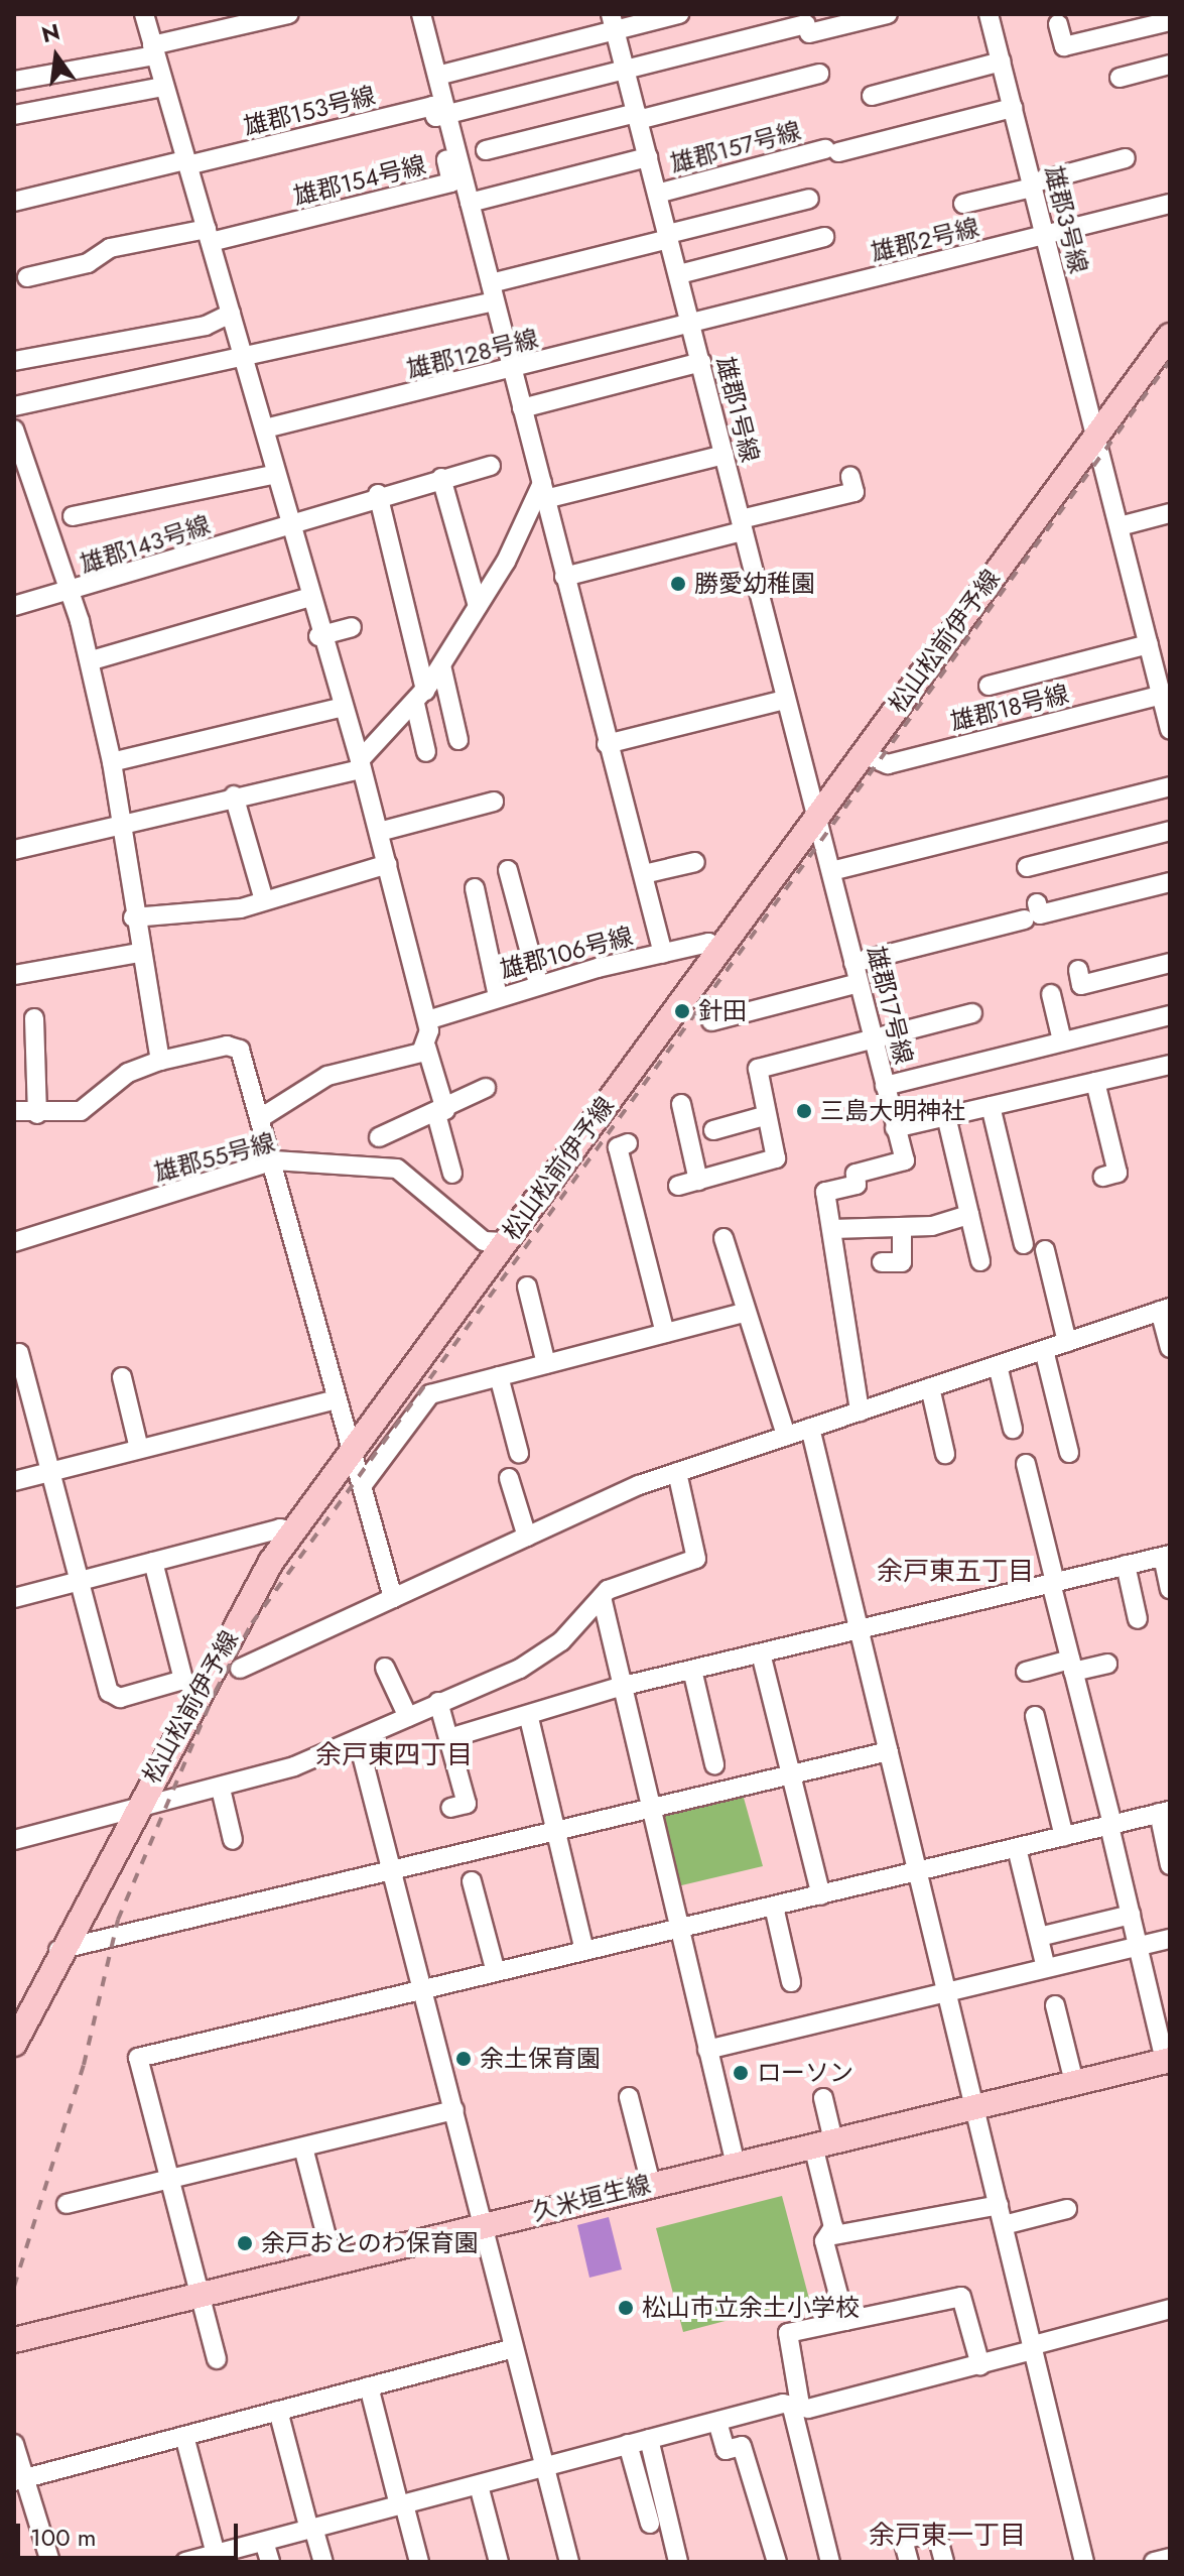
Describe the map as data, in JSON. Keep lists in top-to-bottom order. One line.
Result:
{"streets":{"main road":["松山松前伊予線","久米垣生線"],"street":["雄郡153号線","雄郡157号線","雄郡154号線","雄郡3号線","雄郡2号線","雄郡128号線","雄郡1号線","雄郡143号線","雄郡18号線","雄郡106号線","雄郡17号線","雄郡55号線"]},"crossings":[["雄郡153号線","雄郡154号線"],["雄郡157号線","雄郡3号線"],["雄郡157号線","雄郡1号線"],["雄郡3号線","雄郡2号線"],["雄郡3号線","松山松前伊予線"],["雄郡3号線","雄郡18号線"],["雄郡2号線","雄郡128号線"],["雄郡2号線","雄郡1号線"],["雄郡128号線","雄郡1号線"],["雄郡1号線","松山松前伊予線"],["雄郡1号線","雄郡17号線"],["松山松前伊予線","雄郡18号線"],["松山松前伊予線","雄郡106号線"],["松山松前伊予線","雄郡17号線"],["松山松前伊予線","雄郡55号線"]],"districts":["余戸東五丁目","余戸東四丁目","余戸東一丁目"],"places":["勝愛幼稚園","針田","三島大明神社","余土保育園","ローソン","余戸おとのわ保育園","松山市立余土小学校"],"scale_bar":"100 m","north":"top"}
